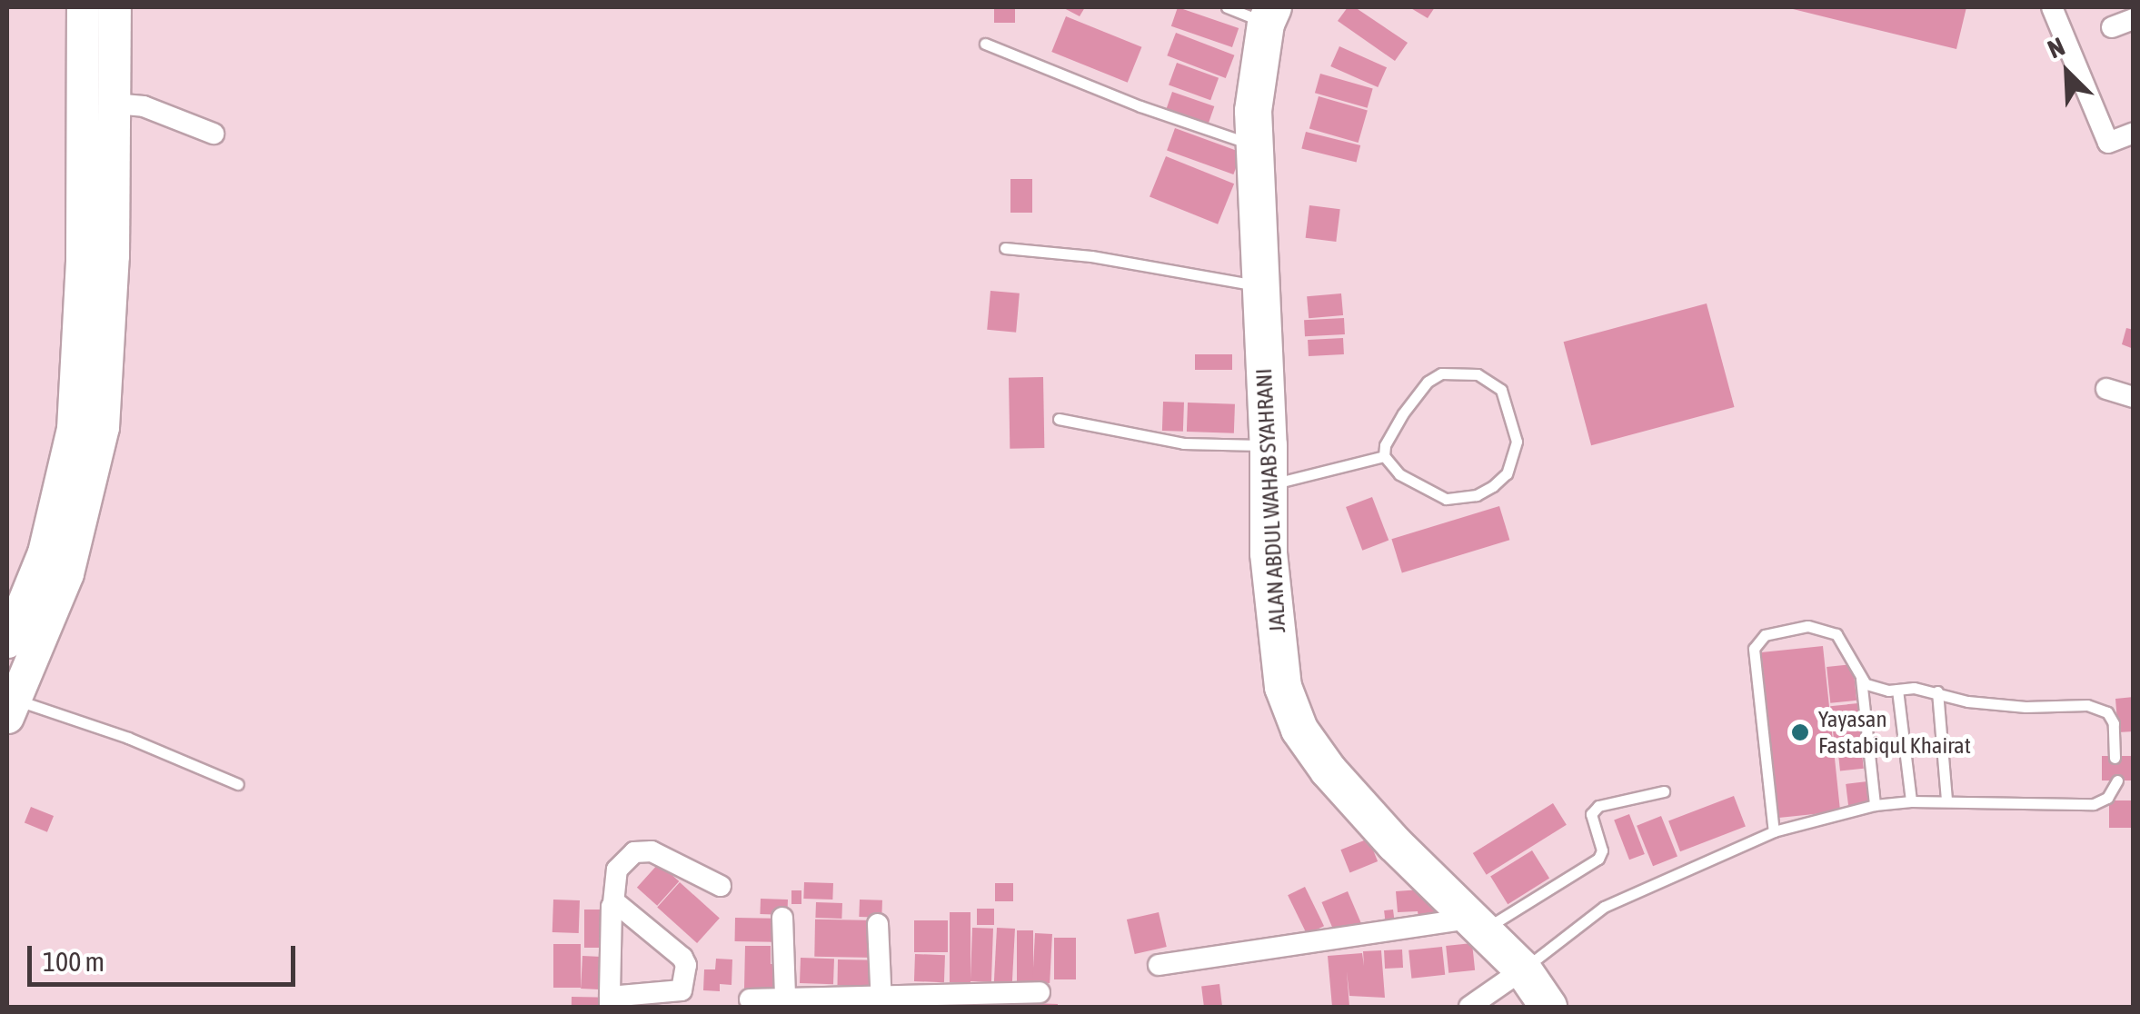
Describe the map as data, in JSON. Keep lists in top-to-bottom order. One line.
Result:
{"streets":{"highway":["JALAN ABDUL WAHAB SYAHRANI"]},"places":["Yayasan Fastabiqul Khairat"],"scale_bar":"100 m","north":"top left"}
